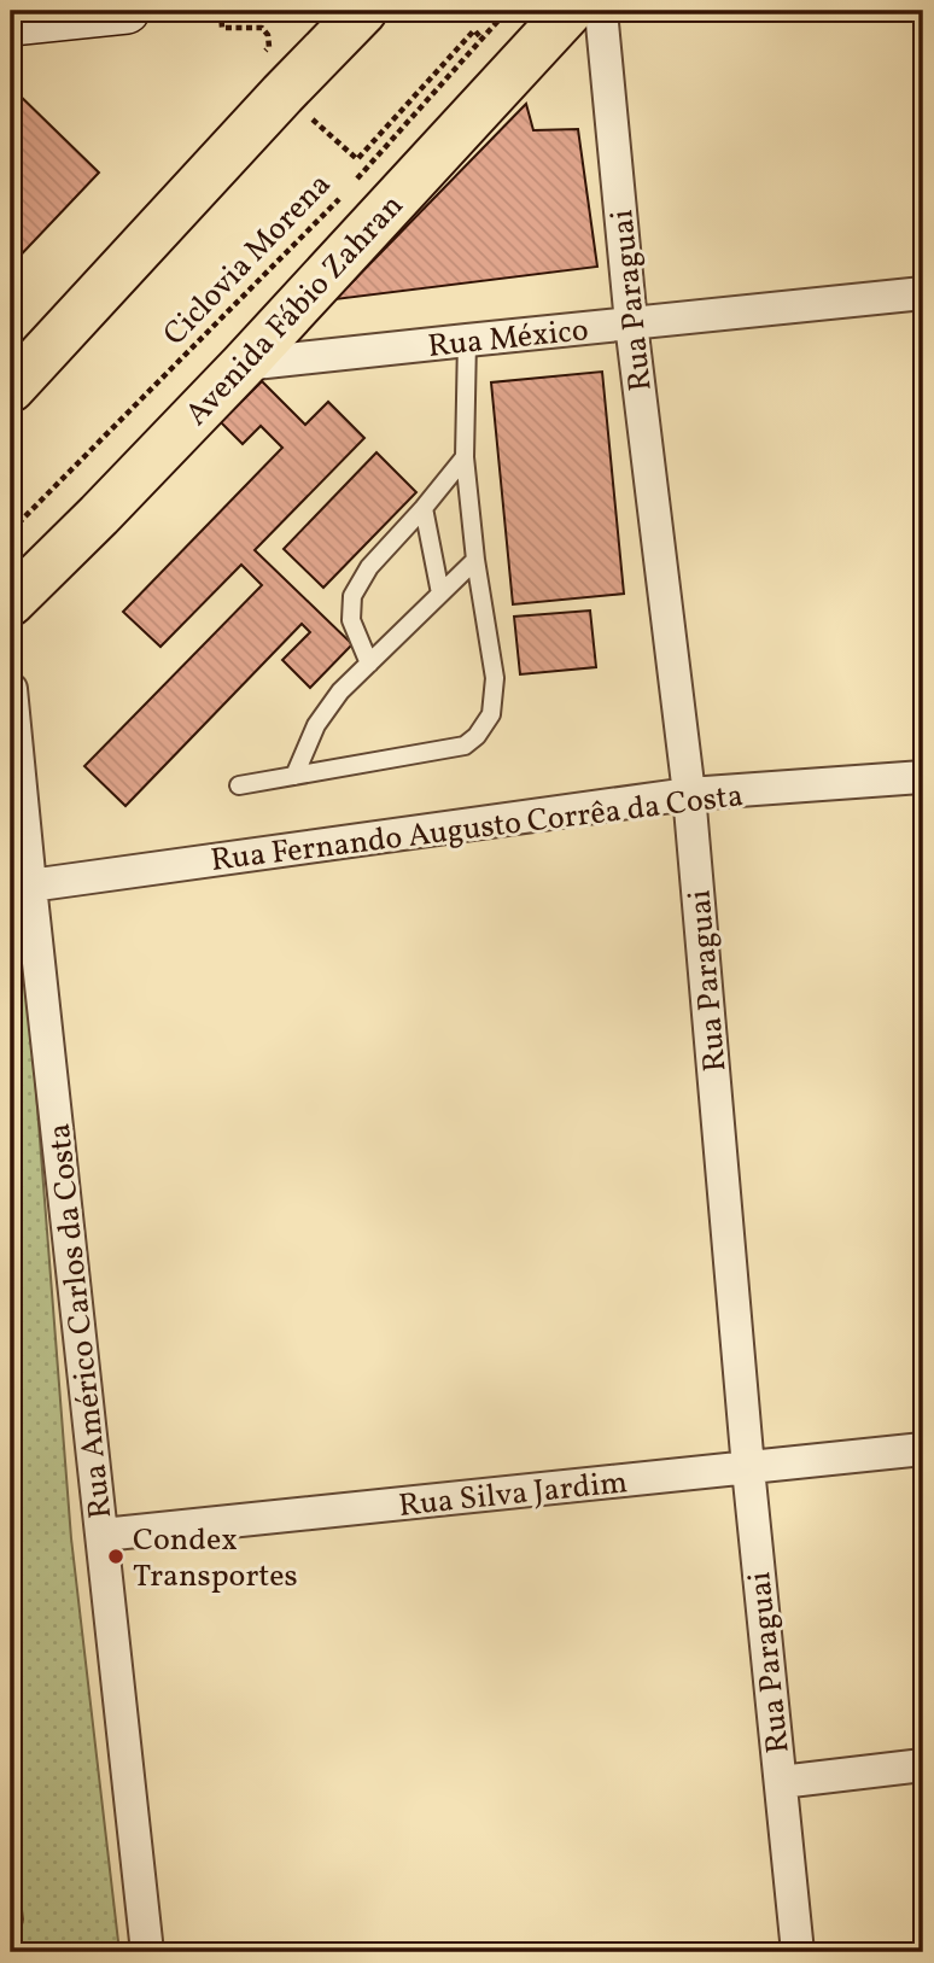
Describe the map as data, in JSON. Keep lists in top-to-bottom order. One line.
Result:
{"streets":{"main road":["Avenida Fábio Zahran"],"street":["Rua Paraguai","Rua México","Rua Fernando Augusto Corrêa da Costa","Rua Américo Carlos da Costa","Rua Silva Jardim"],"path":["Ciclovia Morena"]},"crossings":[["Rua Paraguai","Rua México"],["Rua Paraguai","Rua Fernando Augusto Corrêa da Costa"],["Rua Paraguai","Rua Silva Jardim"],["Avenida Fábio Zahran","Rua México"],["Rua Fernando Augusto Corrêa da Costa","Rua Américo Carlos da Costa"],["Rua Américo Carlos da Costa","Rua Silva Jardim"]],"places":["Condex Transportes"]}
